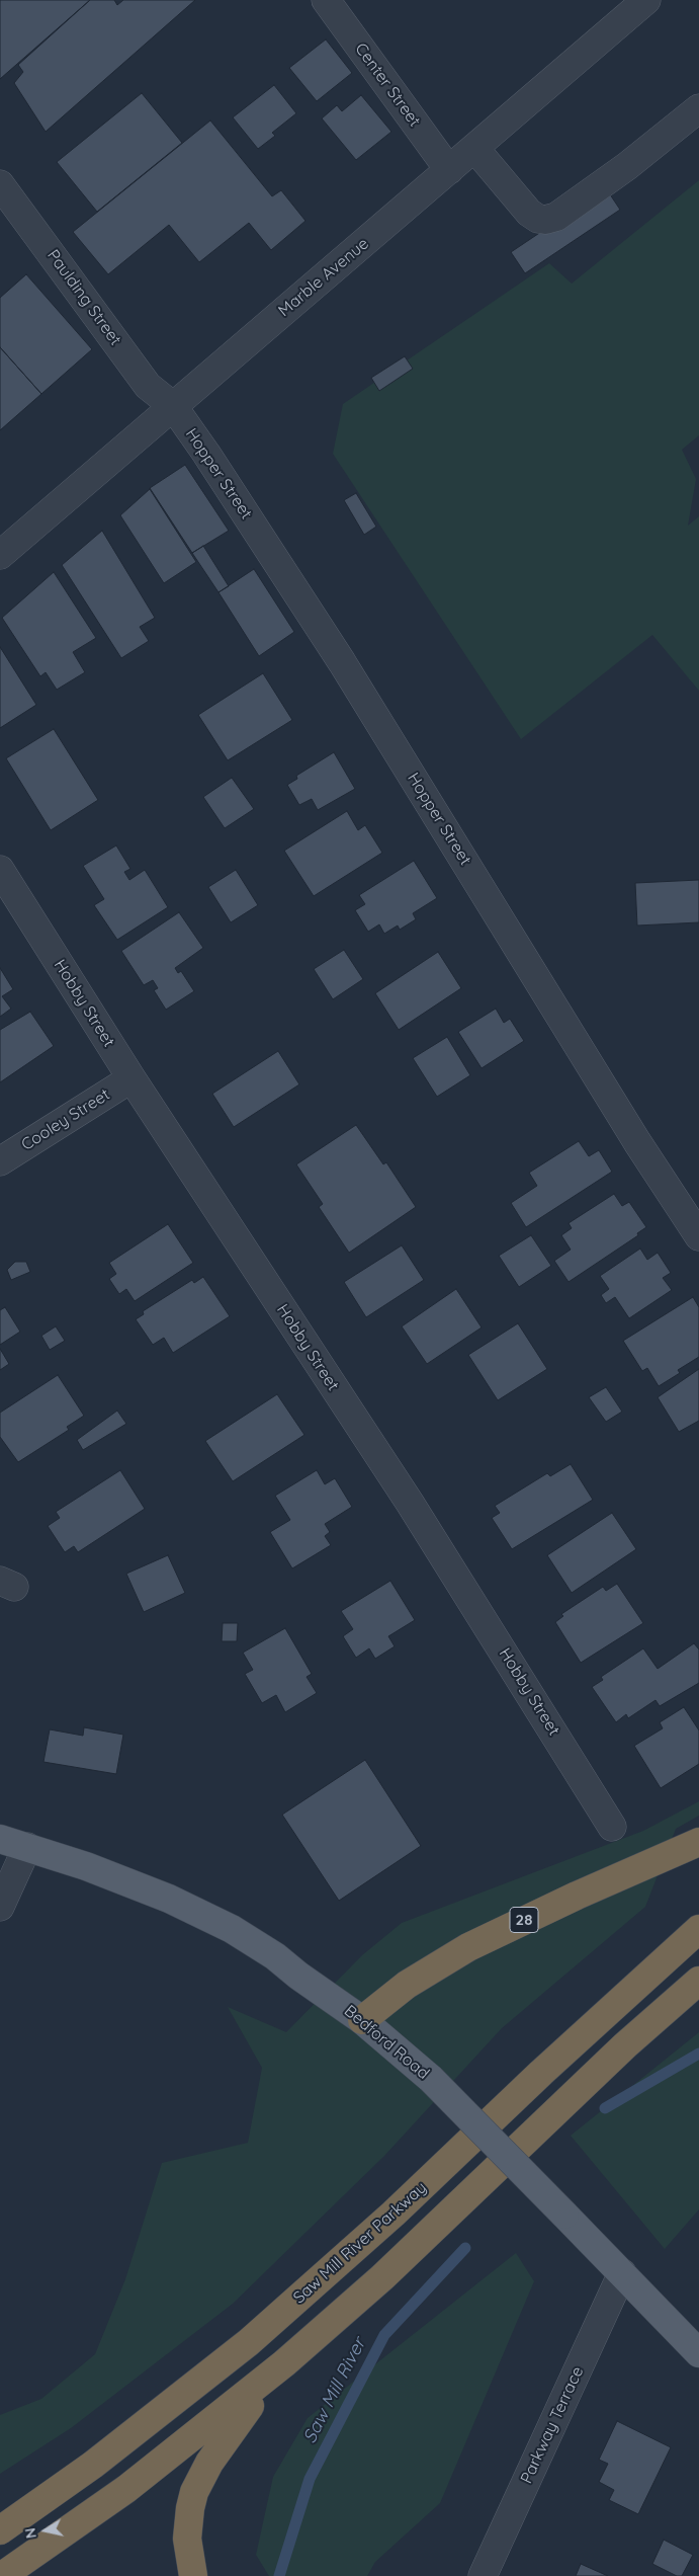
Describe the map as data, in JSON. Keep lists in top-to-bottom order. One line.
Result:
{"streets":{"highway":["28","Saw Mill River Parkway"],"main road":["Bedford Road"],"street":["Center Street","Marble Avenue","Paulding Street","Hopper Street","Hobby Street","Cooley Street","Parkway Terrace"]},"crossings":[["Center Street","Marble Avenue"],["Marble Avenue","Paulding Street"],["Marble Avenue","Hopper Street"],["Paulding Street","Hopper Street"],["Hobby Street","Cooley Street"],["28","Bedford Road"],["Bedford Road","Parkway Terrace"]],"water":["Saw Mill River"],"north":"left"}
